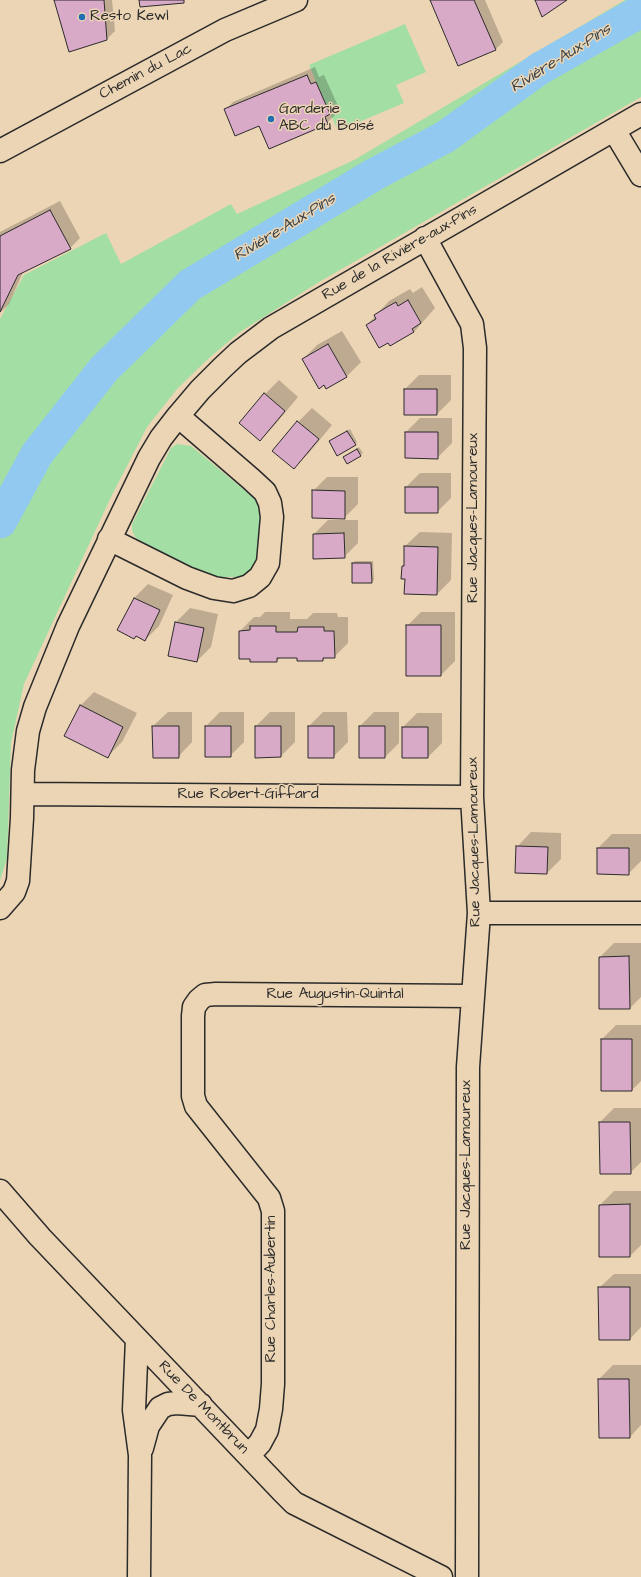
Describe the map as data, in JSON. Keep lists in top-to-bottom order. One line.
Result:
{"streets":{"street":["Chemin du Lac","Rue de la Rivière-aux-Pins","Rue Jacques-Lamoureux","Rue Robert-Giffard","Rue Augustin-Quintal","Rue Charles-Aubertin","Rue De Montbrun"]},"crossings":[["Rue de la Rivière-aux-Pins","Rue Jacques-Lamoureux"],["Rue de la Rivière-aux-Pins","Rue Robert-Giffard"],["Rue Jacques-Lamoureux","Rue Robert-Giffard"],["Rue Jacques-Lamoureux","Rue Augustin-Quintal"],["Rue Augustin-Quintal","Rue Charles-Aubertin"],["Rue Charles-Aubertin","Rue De Montbrun"]],"water":["Rivière-Aux-Pins"],"places":["Resto Kewl","Garderie ABC du Boisé"]}
